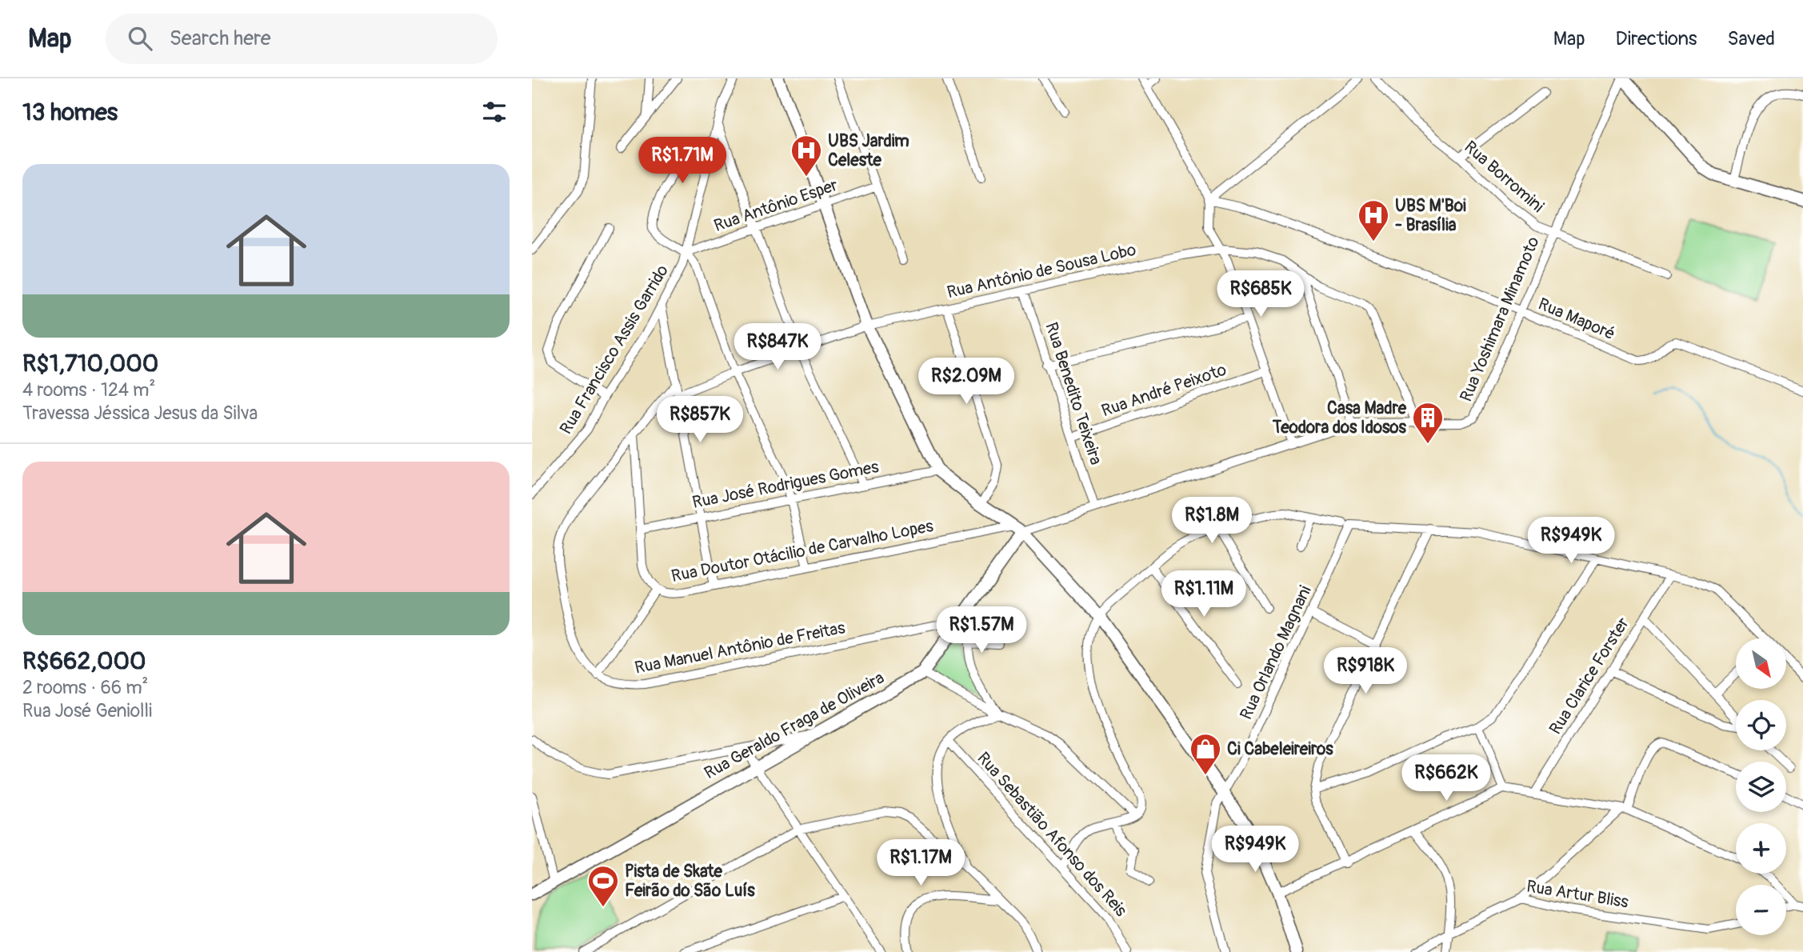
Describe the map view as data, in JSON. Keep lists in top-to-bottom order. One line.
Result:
{"streets":{"main road":["Rua Geraldo Fraga de Oliveira"],"street":["Rua Borromini","Rua Antônio Esper","Rua Antônio de Sousa Lobo","Rua Yoshimara Minamoto","Rua Maporé","Rua Francisco Assis Garrido","Rua André Peixoto","Rua Benedito Teixeira","Rua José Rodrigues Gomes","Rua Doutor Otácilio de Carvalho Lopes","Rua Manuel Antônio de Freitas","Rua Orlando Magnani","Rua Clarice Forster","Rua Sebastião Afonso dos Reis","Rua Artur Bliss"]},"crossings":[["Rua Borromini","Rua Yoshimara Minamoto"],["Rua Antônio Esper","Rua Francisco Assis Garrido"],["Rua Antônio de Sousa Lobo","Rua Yoshimara Minamoto"],["Rua Antônio de Sousa Lobo","Rua Benedito Teixeira"],["Rua Yoshimara Minamoto","Rua Maporé"],["Rua Yoshimara Minamoto","Rua Benedito Teixeira"],["Rua Yoshimara Minamoto","Rua Doutor Otácilio de Carvalho Lopes"],["Rua Yoshimara Minamoto","Rua Geraldo Fraga de Oliveira"],["Rua André Peixoto","Rua Benedito Teixeira"],["Rua José Rodrigues Gomes","Rua Doutor Otácilio de Carvalho Lopes"],["Rua Doutor Otácilio de Carvalho Lopes","Rua Geraldo Fraga de Oliveira"],["Rua Manuel Antônio de Freitas","Rua Geraldo Fraga de Oliveira"]],"places":{"hospital":["UBS Jardim Celeste","UBS M'Boi - Brasília"],"building":["Casa Madre Teodora dos Idosos"],"shop":["Ci Cabeleireiros"],"sports":["Pista de Skate Feirão do São Luís"]},"north":"bottom right","page":{"header":"Map","search":"Search here","nav":["Map","Directions","Saved"],"heading":"13 homes","price":["R$1.71M","R$685K","R$847K","R$2.09M","R$857K","R$1.8M","R$949K","R$1.11M","R$1.57M","R$918K","R$662K","R$949K","R$1.17M"],"list":[{"name":"R$1,710,000","note":"4 rooms · 124 m² · Travessa Jéssica Jesus da Silva"},{"name":"R$662,000","note":"2 rooms · 66 m² · Rua José Geniolli"}],"map_buttons":["+","−"]}}
